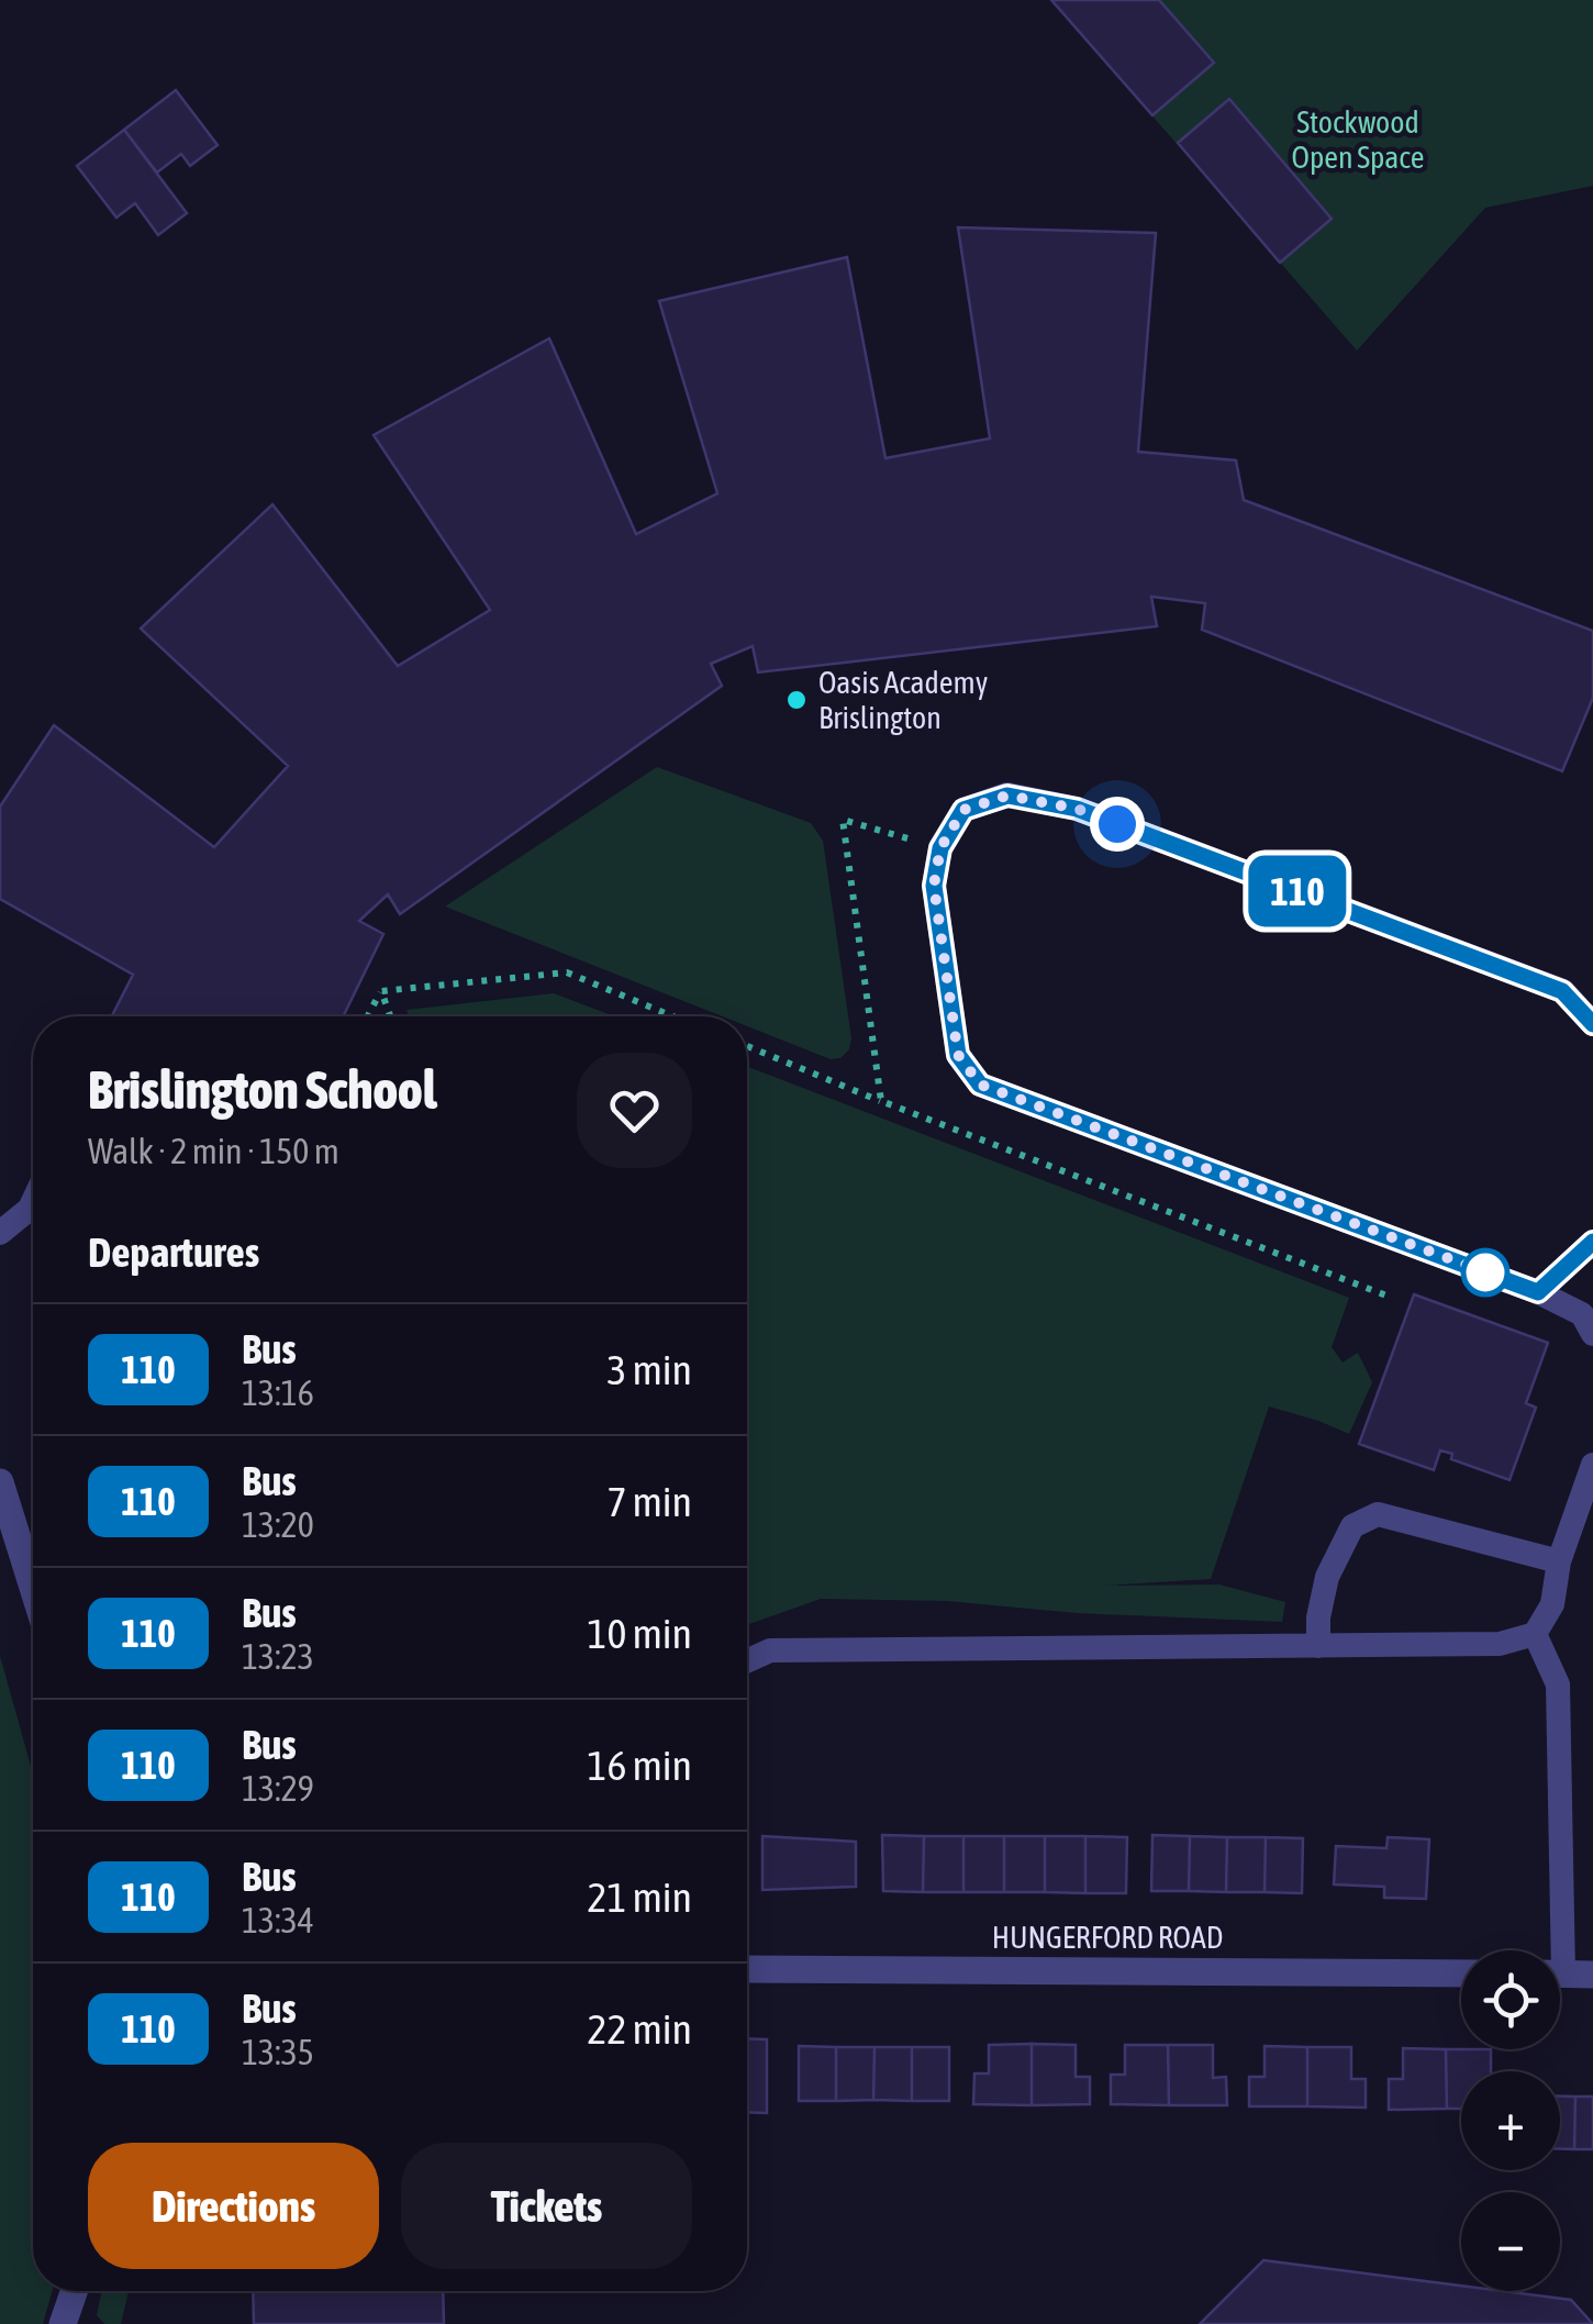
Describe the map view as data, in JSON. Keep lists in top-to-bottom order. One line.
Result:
{"streets":{"street":["HUNGERFORD ROAD"]},"parks":["Stockwood Open Space"],"places":["Oasis Academy Brislington"],"lines":["bus line 110"],"page":{"on_map":"110","heading":[["Brislington School","Walk · 2 min · 150 m"],"Departures"],"list":[{"mark":"110","name":"Bus","note":"13:16","value":"3 min"},{"mark":"110","name":"Bus","note":"13:20","value":"7 min"},{"mark":"110","name":"Bus","note":"13:23","value":"10 min"},{"mark":"110","name":"Bus","note":"13:29","value":"16 min"},{"mark":"110","name":"Bus","note":"13:34","value":"21 min"},{"mark":"110","name":"Bus","note":"13:35","value":"22 min"}],"map_buttons":["+","−"],"buttons":["Directions","Tickets"]}}
